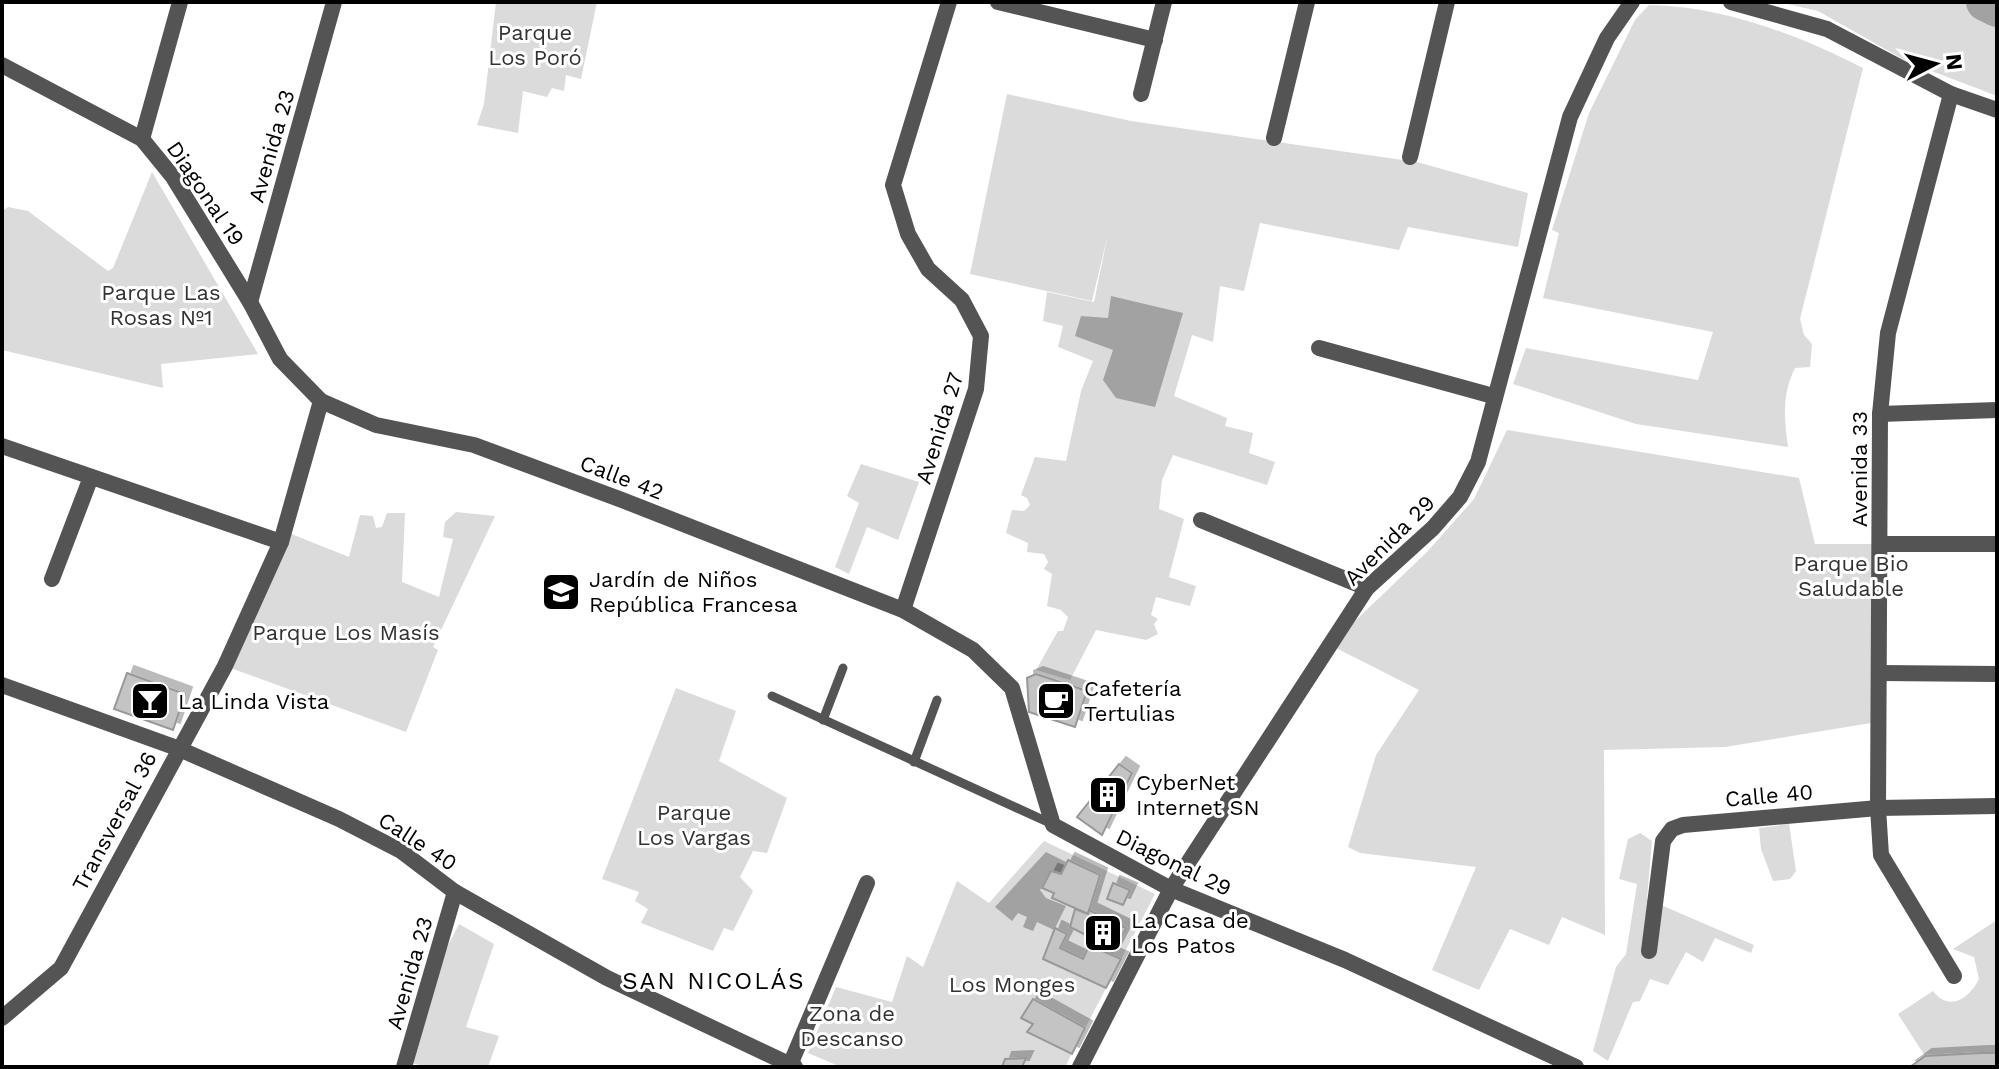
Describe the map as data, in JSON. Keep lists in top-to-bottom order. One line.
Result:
{"streets":{"street":["Avenida 23","Diagonal 19","Avenida 27","Avenida 33","Calle 42","Avenida 29","Calle 40","Transversal 36","Diagonal 29"]},"crossings":[["Avenida 23","Diagonal 19"],["Avenida 23","Calle 40"],["Diagonal 19","Calle 42"],["Diagonal 19","Transversal 36"],["Avenida 27","Calle 42"],["Avenida 33","Calle 40"],["Calle 42","Transversal 36"],["Avenida 29","Diagonal 29"],["Calle 40","Transversal 36"]],"districts":["SAN NICOLÁS"],"parks":["Parque Los Poró","Parque Las Rosas Nº1","Parque Bio Saludable","Parque Los Masís","Parque Los Vargas","Los Monges","Zona de Descanso"],"places":{"school or university":["Jardín de Niños República Francesa"],"bar":["La Linda Vista"],"cafe":["Cafetería Tertulias"],"building":["CyberNet Internet SN","La Casa de Los Patos"]},"north":"right"}
